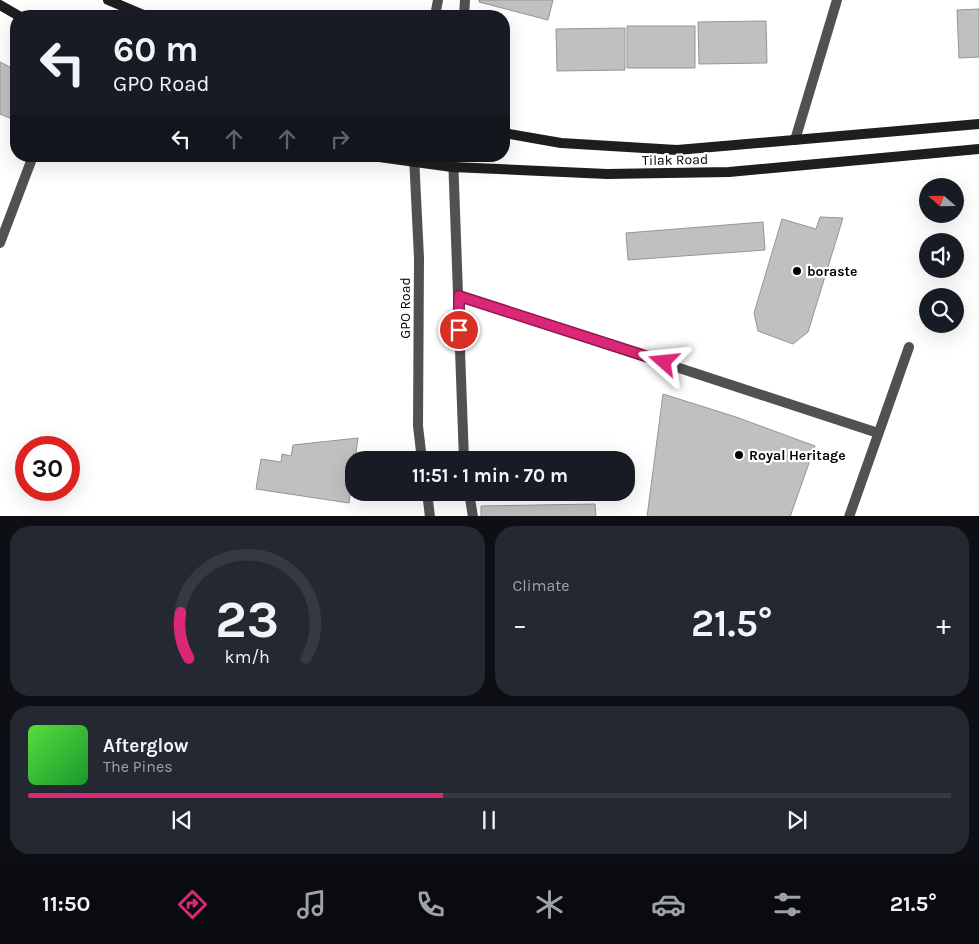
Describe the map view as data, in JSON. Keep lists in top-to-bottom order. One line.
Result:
{"streets":{"main road":["Tilak Road"],"street":["GPO Road"]},"places":["boraste","Royal Heritage"],"north":"left","page":{"turn":["60 m","GPO Road"],"limit":"30","trip":"11:51 · 1 min · 70 m","tile":"Climate","heat":["−","21.5°","+"],"song":["Afterglow","The Pines"],"tabs":["11:50","21.5°"],"gauge":["23","km/h"]}}
